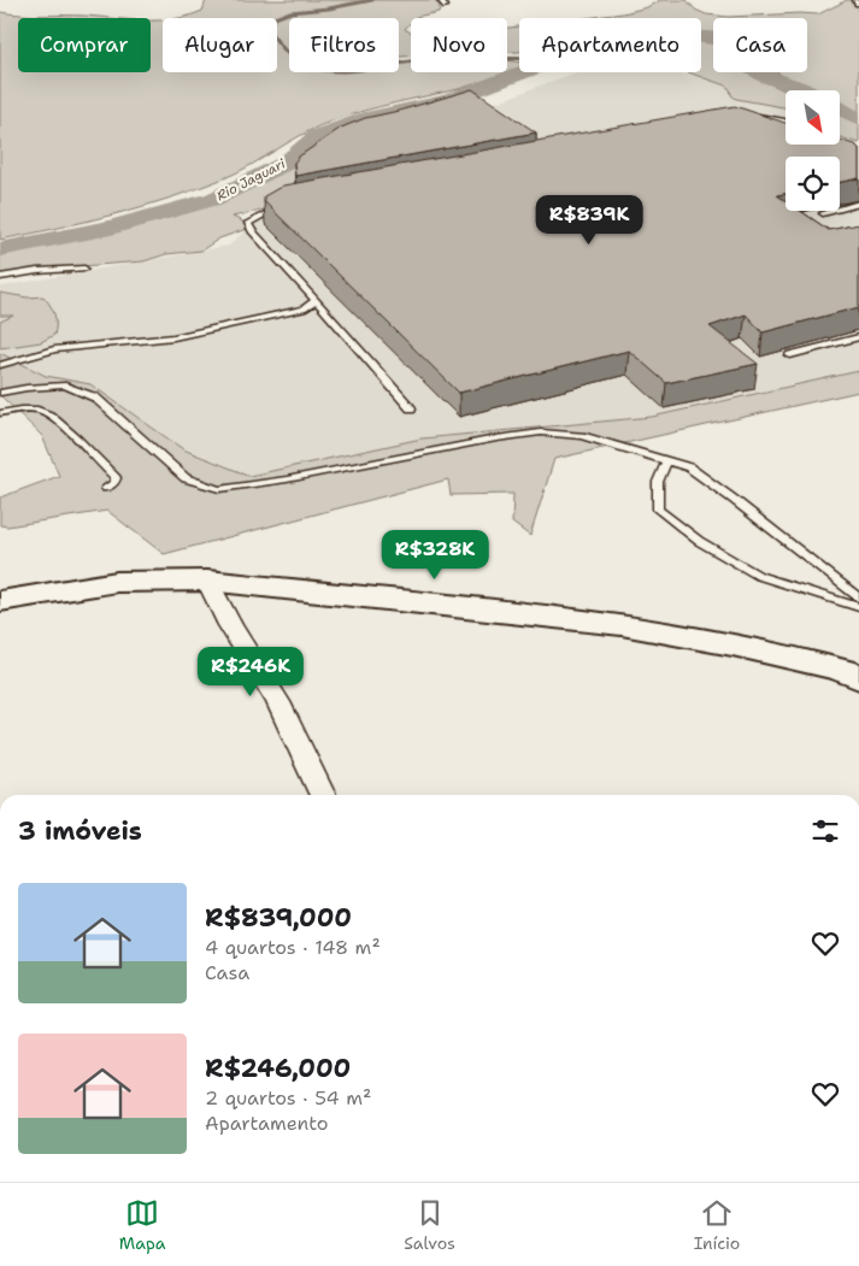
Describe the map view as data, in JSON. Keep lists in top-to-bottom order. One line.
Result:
{"water":["Rio Jaguari"],"north":"bottom right","page":{"chip":["Comprar","Alugar","Filtros","Novo","Apartamento","Casa"],"price":["R$839K","R$328K","R$246K"],"heading":"3 imóveis","list":[{"name":"R$839,000","note":"4 quartos · 148 m² · Casa"},{"name":"R$246,000","note":"2 quartos · 54 m² · Apartamento"}],"tabs":["Mapa","Salvos","Início"]}}
